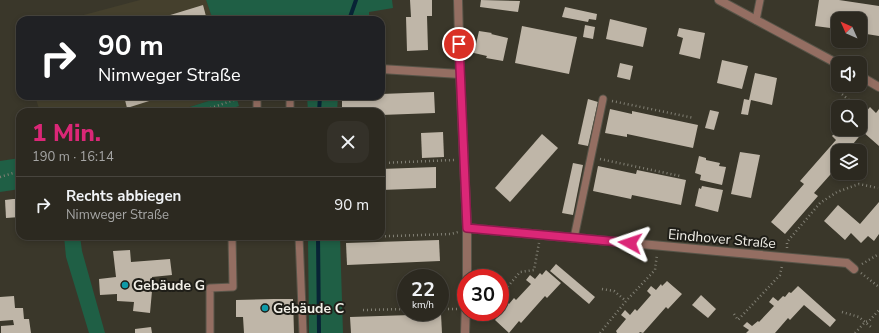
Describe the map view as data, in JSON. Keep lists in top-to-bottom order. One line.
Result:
{"streets":{"street":["Eindhover Straße"]},"places":["Gebäude G","Gebäude C"],"north":"top left","page":{"turn":["90 m","Nimweger Straße"],"heading":["1 Min.","190 m · 16:14"],"list":[{"name":"Rechts abbiegen","note":"Nimweger Straße","value":"90 m"}],"speed":"22 km/h","limit":"30"}}
